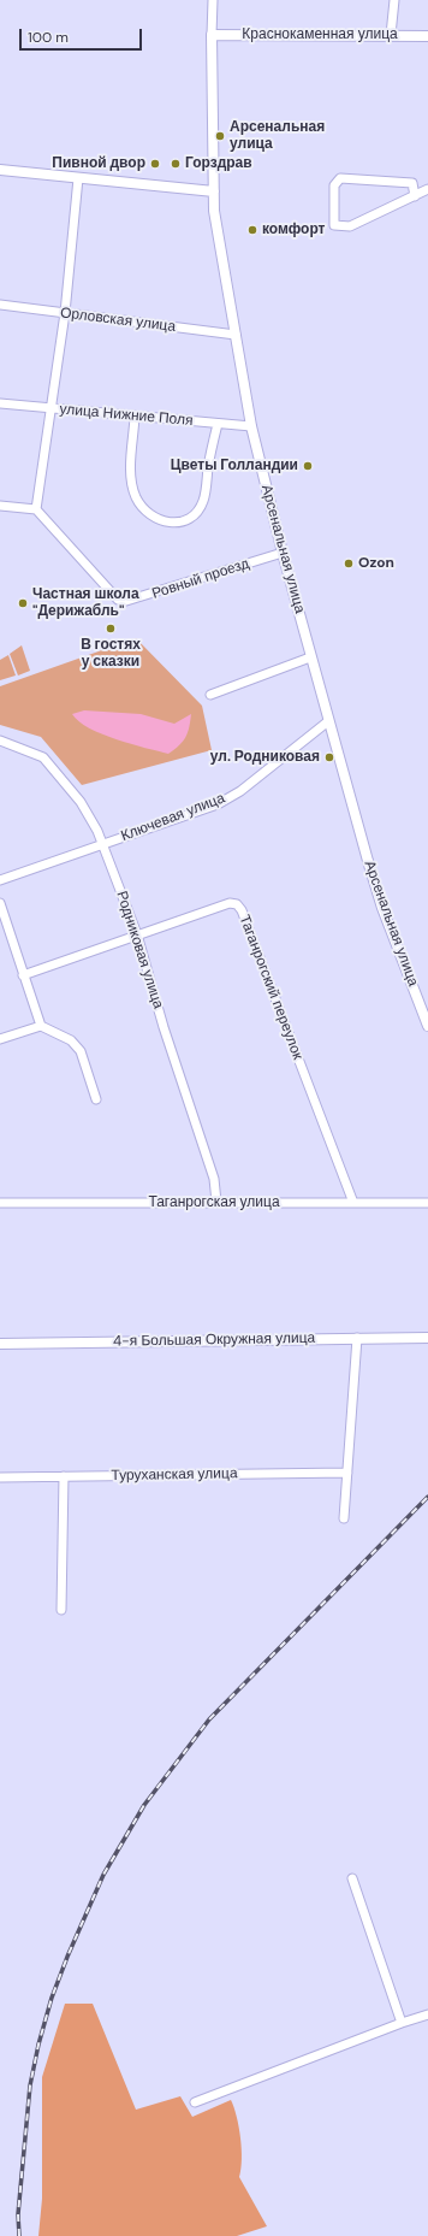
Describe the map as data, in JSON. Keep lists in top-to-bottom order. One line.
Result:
{"streets":{"street":["Краснокаменная улица","Орловская улица","улица Нижние Поля","Арсенальная улица","Ровный проезд","Ключевая улица","Родниковая улица","Таганрогский переулок","Таганрогская улица","4-я Большая Окружная улица","Туруханская улица"]},"crossings":[["Краснокаменная улица","Арсенальная улица"],["Орловская улица","Арсенальная улица"],["улица Нижние Поля","Арсенальная улица"],["Арсенальная улица","Ровный проезд"],["Арсенальная улица","Ключевая улица"],["Ключевая улица","Родниковая улица"],["Родниковая улица","Таганрогский переулок"],["Родниковая улица","Таганрогская улица"],["Таганрогский переулок","Таганрогская улица"]],"places":["Арсенальная улица","Пивной двор","Горздрав","комфорт","Цветы Голландии","Ozon","Частная школа \"Дерижабль\"","В гостях у сказки","ул. Родниковая"],"scale_bar":"100 m"}
